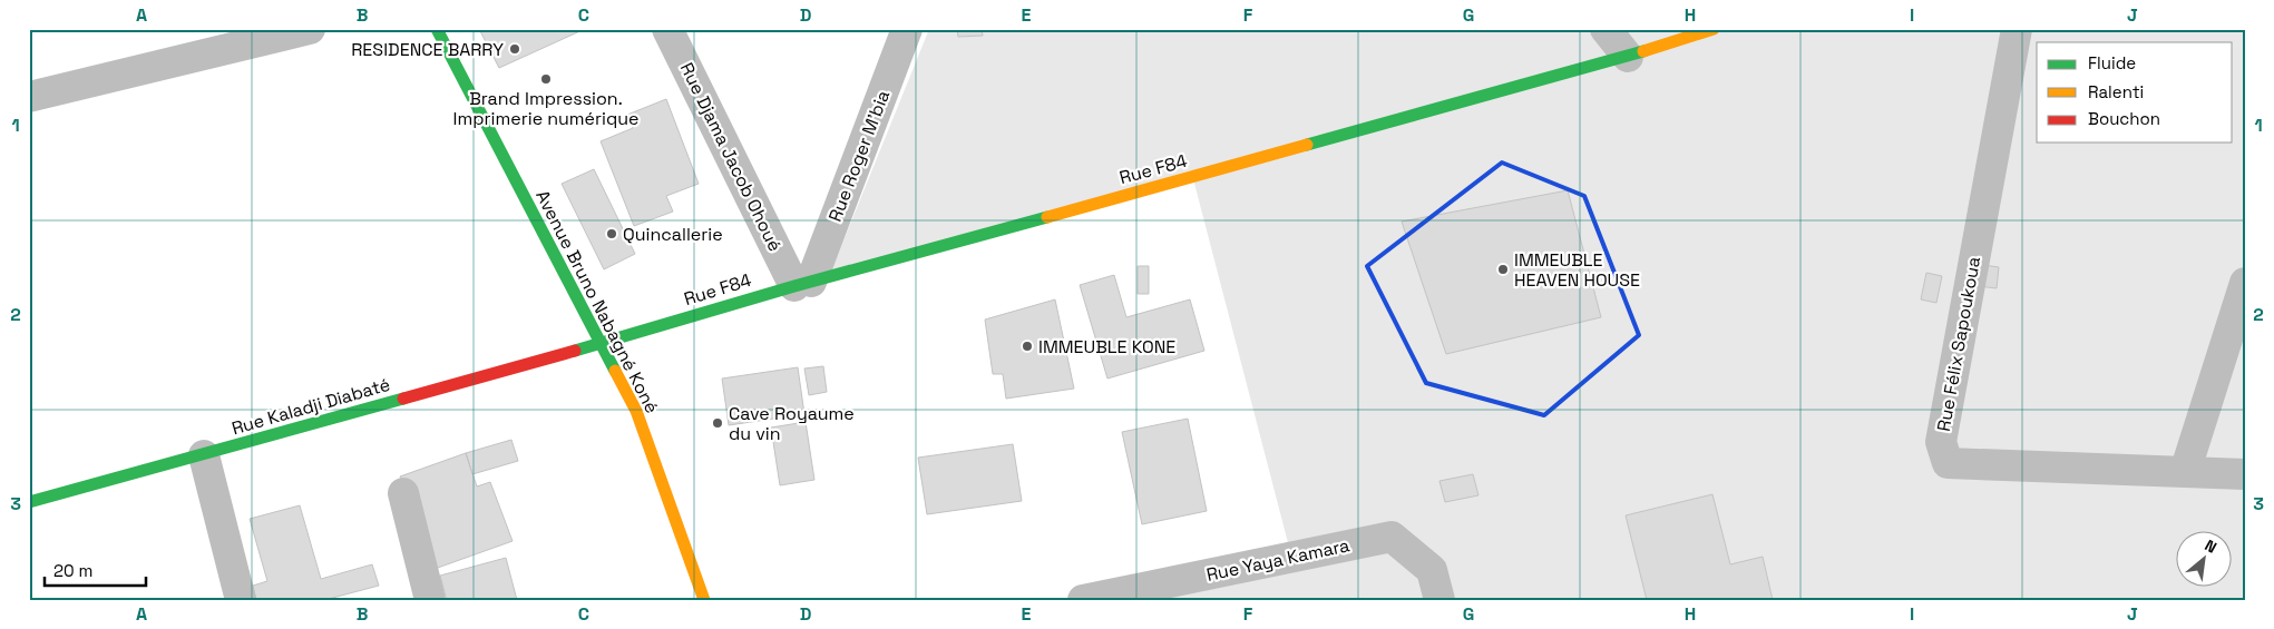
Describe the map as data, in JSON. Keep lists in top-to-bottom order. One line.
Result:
{"streets":{"street":["Rue Roger M'bia","Rue Djama Jacob Ohoué","Rue F84","Avenue Bruno Nabagné Koné","Rue Félix Sapoukoua","Rue Kaladji Diabaté","Rue Yaya Kamara"]},"crossings":[["Rue Roger M'bia","Rue Djama Jacob Ohoué"],["Rue Roger M'bia","Rue F84"],["Rue Djama Jacob Ohoué","Rue F84"],["Rue F84","Avenue Bruno Nabagné Koné"],["Rue F84","Rue Kaladji Diabaté"],["Avenue Bruno Nabagné Koné","Rue Kaladji Diabaté"]],"places":["RESIDENCE BARRY","Brand Impression. Imprimerie numérique","Quincallerie","IMMEUBLE HEAVEN HOUSE","IMMEUBLE KONE","Cave Royaume du vin"],"legend":["Fluide","Ralenti","Bouchon"],"scale_bar":"20 m","north":"top right","grid":{"columns":["A","B","C","D","E","F","G","H","I","J"],"rows":["1","2","3"]}}
